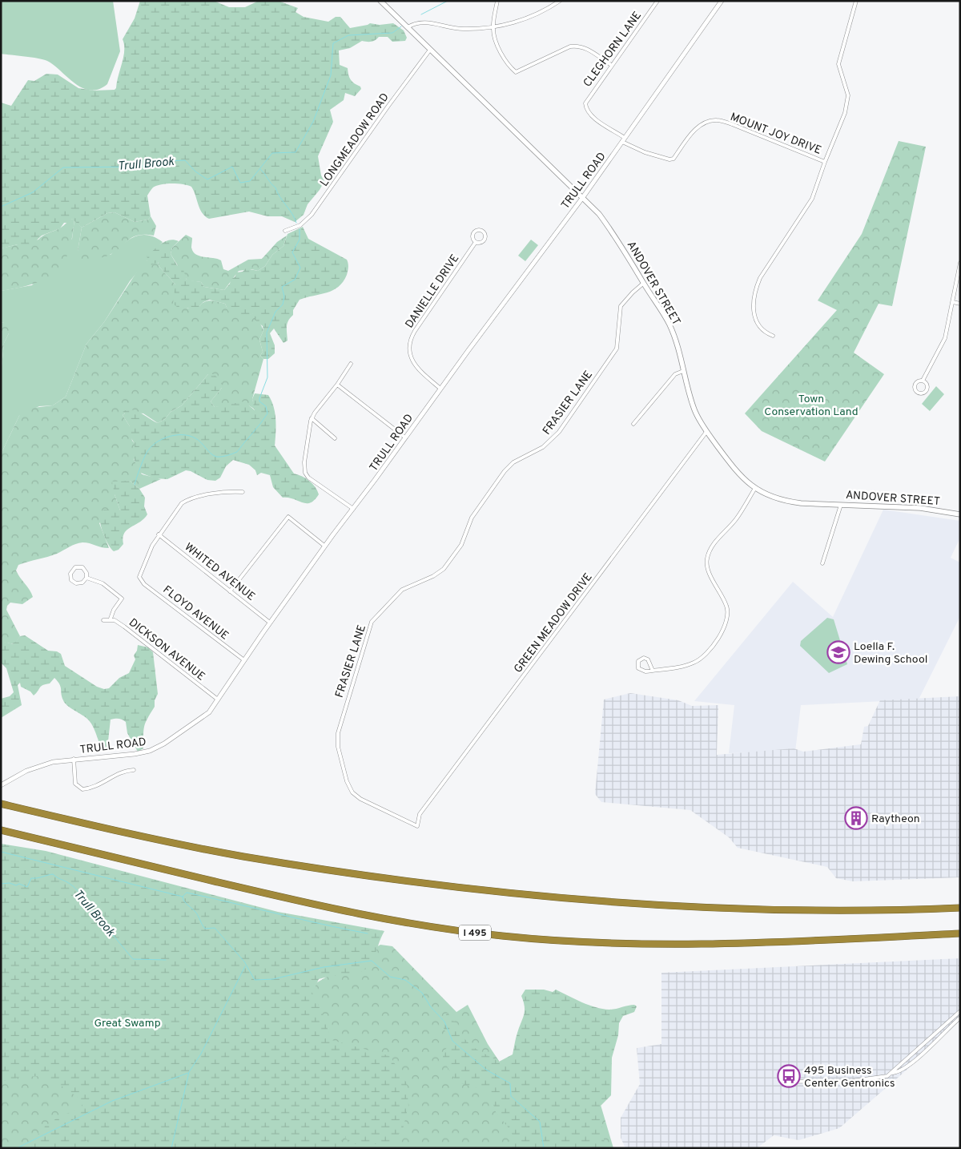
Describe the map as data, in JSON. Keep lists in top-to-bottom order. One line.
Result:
{"streets":{"highway":["I 495"],"main road":["ANDOVER STREET"],"street":["CLEGHORN LANE","MOUNT JOY DRIVE","LONGMEADOW ROAD","TRULL ROAD","DANIELLE DRIVE","FRASIER LANE","WHITED AVENUE","FLOYD AVENUE","GREEN MEADOW DRIVE","DICKSON AVENUE"]},"crossings":[["CLEGHORN LANE","MOUNT JOY DRIVE"],["CLEGHORN LANE","TRULL ROAD"],["MOUNT JOY DRIVE","TRULL ROAD"],["LONGMEADOW ROAD","ANDOVER STREET"],["TRULL ROAD","ANDOVER STREET"],["TRULL ROAD","DANIELLE DRIVE"],["TRULL ROAD","WHITED AVENUE"],["TRULL ROAD","FLOYD AVENUE"],["TRULL ROAD","DICKSON AVENUE"],["ANDOVER STREET","FRASIER LANE"],["ANDOVER STREET","GREEN MEADOW DRIVE"],["FRASIER LANE","GREEN MEADOW DRIVE"],["WHITED AVENUE","FLOYD AVENUE"]],"water":["Trull Brook"],"parks":["Town Conservation Land","Great Swamp"],"places":{"school or university":["Loella F. Dewing School"],"building":["Raytheon"],"bus stop":["495 Business Center Gentronics"]}}
